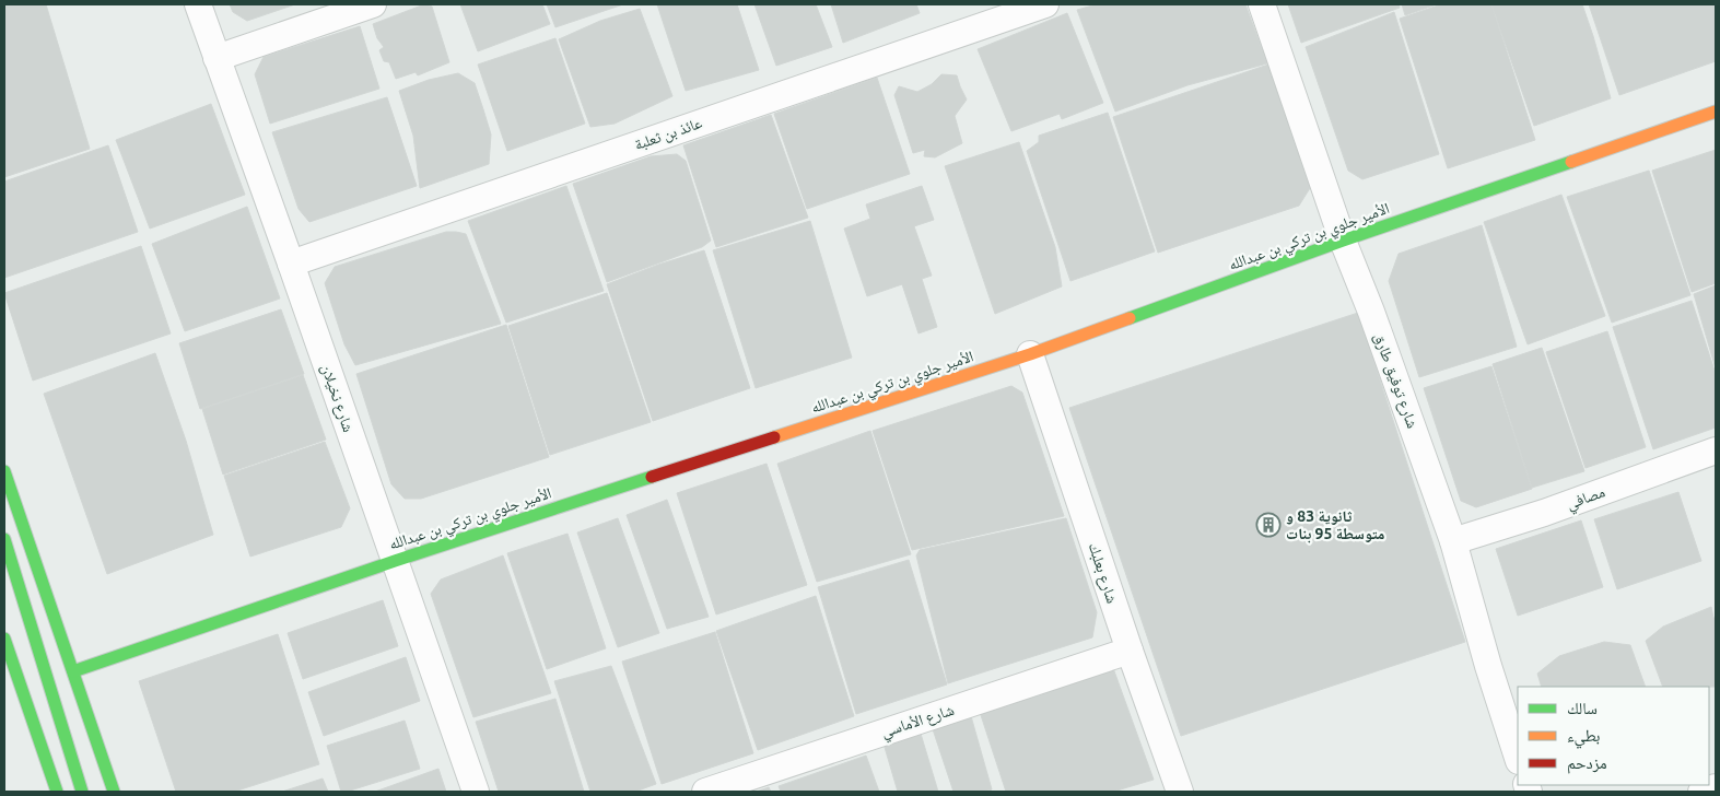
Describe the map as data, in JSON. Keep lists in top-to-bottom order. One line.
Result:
{"streets":{"street":["عائذ بن ثعلبة","الأمير جلوي بن تركي بن عبدالله","شارع توفيق طارق","شارع نخيلان","مصافي","شارع بعلبك","شارع الأماسي"]},"crossings":[["عائذ بن ثعلبة","شارع نخيلان"],["الأمير جلوي بن تركي بن عبدالله","شارع توفيق طارق"],["الأمير جلوي بن تركي بن عبدالله","شارع نخيلان"],["الأمير جلوي بن تركي بن عبدالله","شارع بعلبك"],["شارع توفيق طارق","مصافي"],["شارع بعلبك","شارع الأماسي"]],"places":{"building":["ثانوية 83 و متوسطة 95 بنات"]},"legend":["سالك","بطيء","مزدحم"]}
